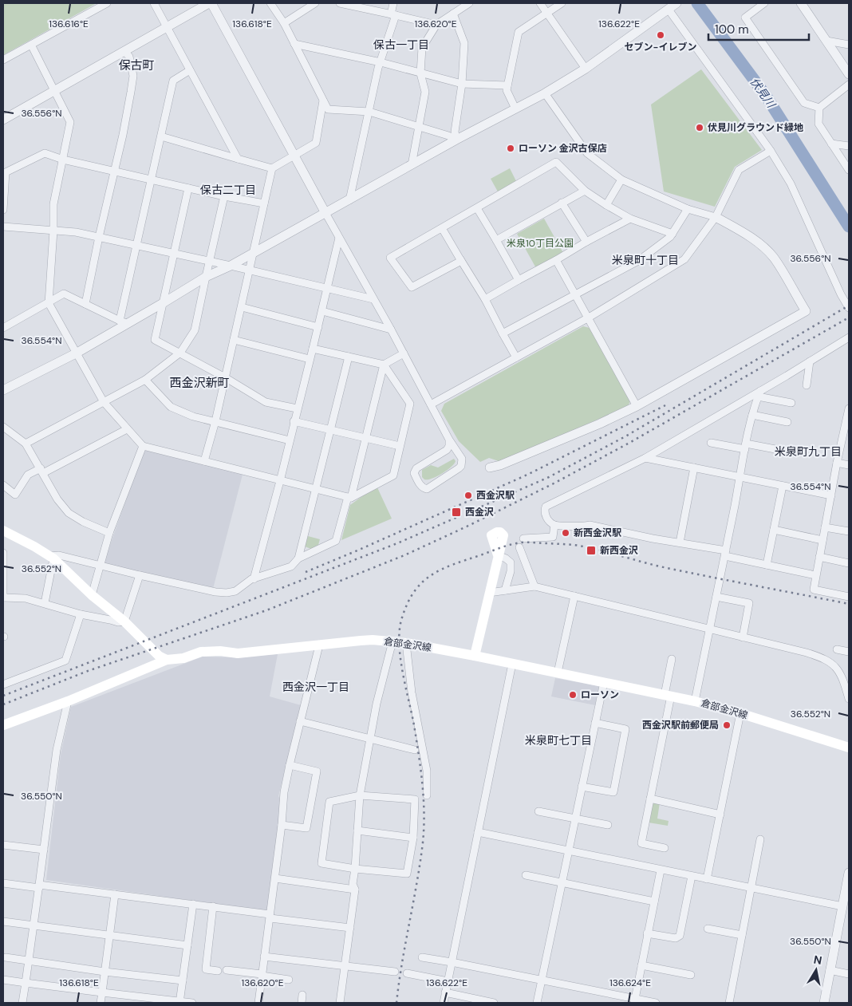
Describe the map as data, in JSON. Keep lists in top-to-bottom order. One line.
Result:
{"streets":{"main road":["倉部金沢線"]},"districts":["保古一丁目","保古町","保古二丁目","米泉町十丁目","西金沢新町","米泉町九丁目","西金沢一丁目","米泉町七丁目"],"water":["伏見川"],"parks":["米泉10丁目公園"],"places":{"other":["セブン-イレブン","伏見川グラウンド緑地","ローソン 金沢古保店","西金沢駅","新西金沢駅","ローソン","西金沢駅前郵便局"],"transit":["西金沢","新西金沢"]},"scale_bar":"100 m","north":"top","coordinates":["136.616°E","136.618°E","136.620°E","136.622°E","36.556°N","36.554°N","36.552°N","36.550°N","136.624°E"]}
